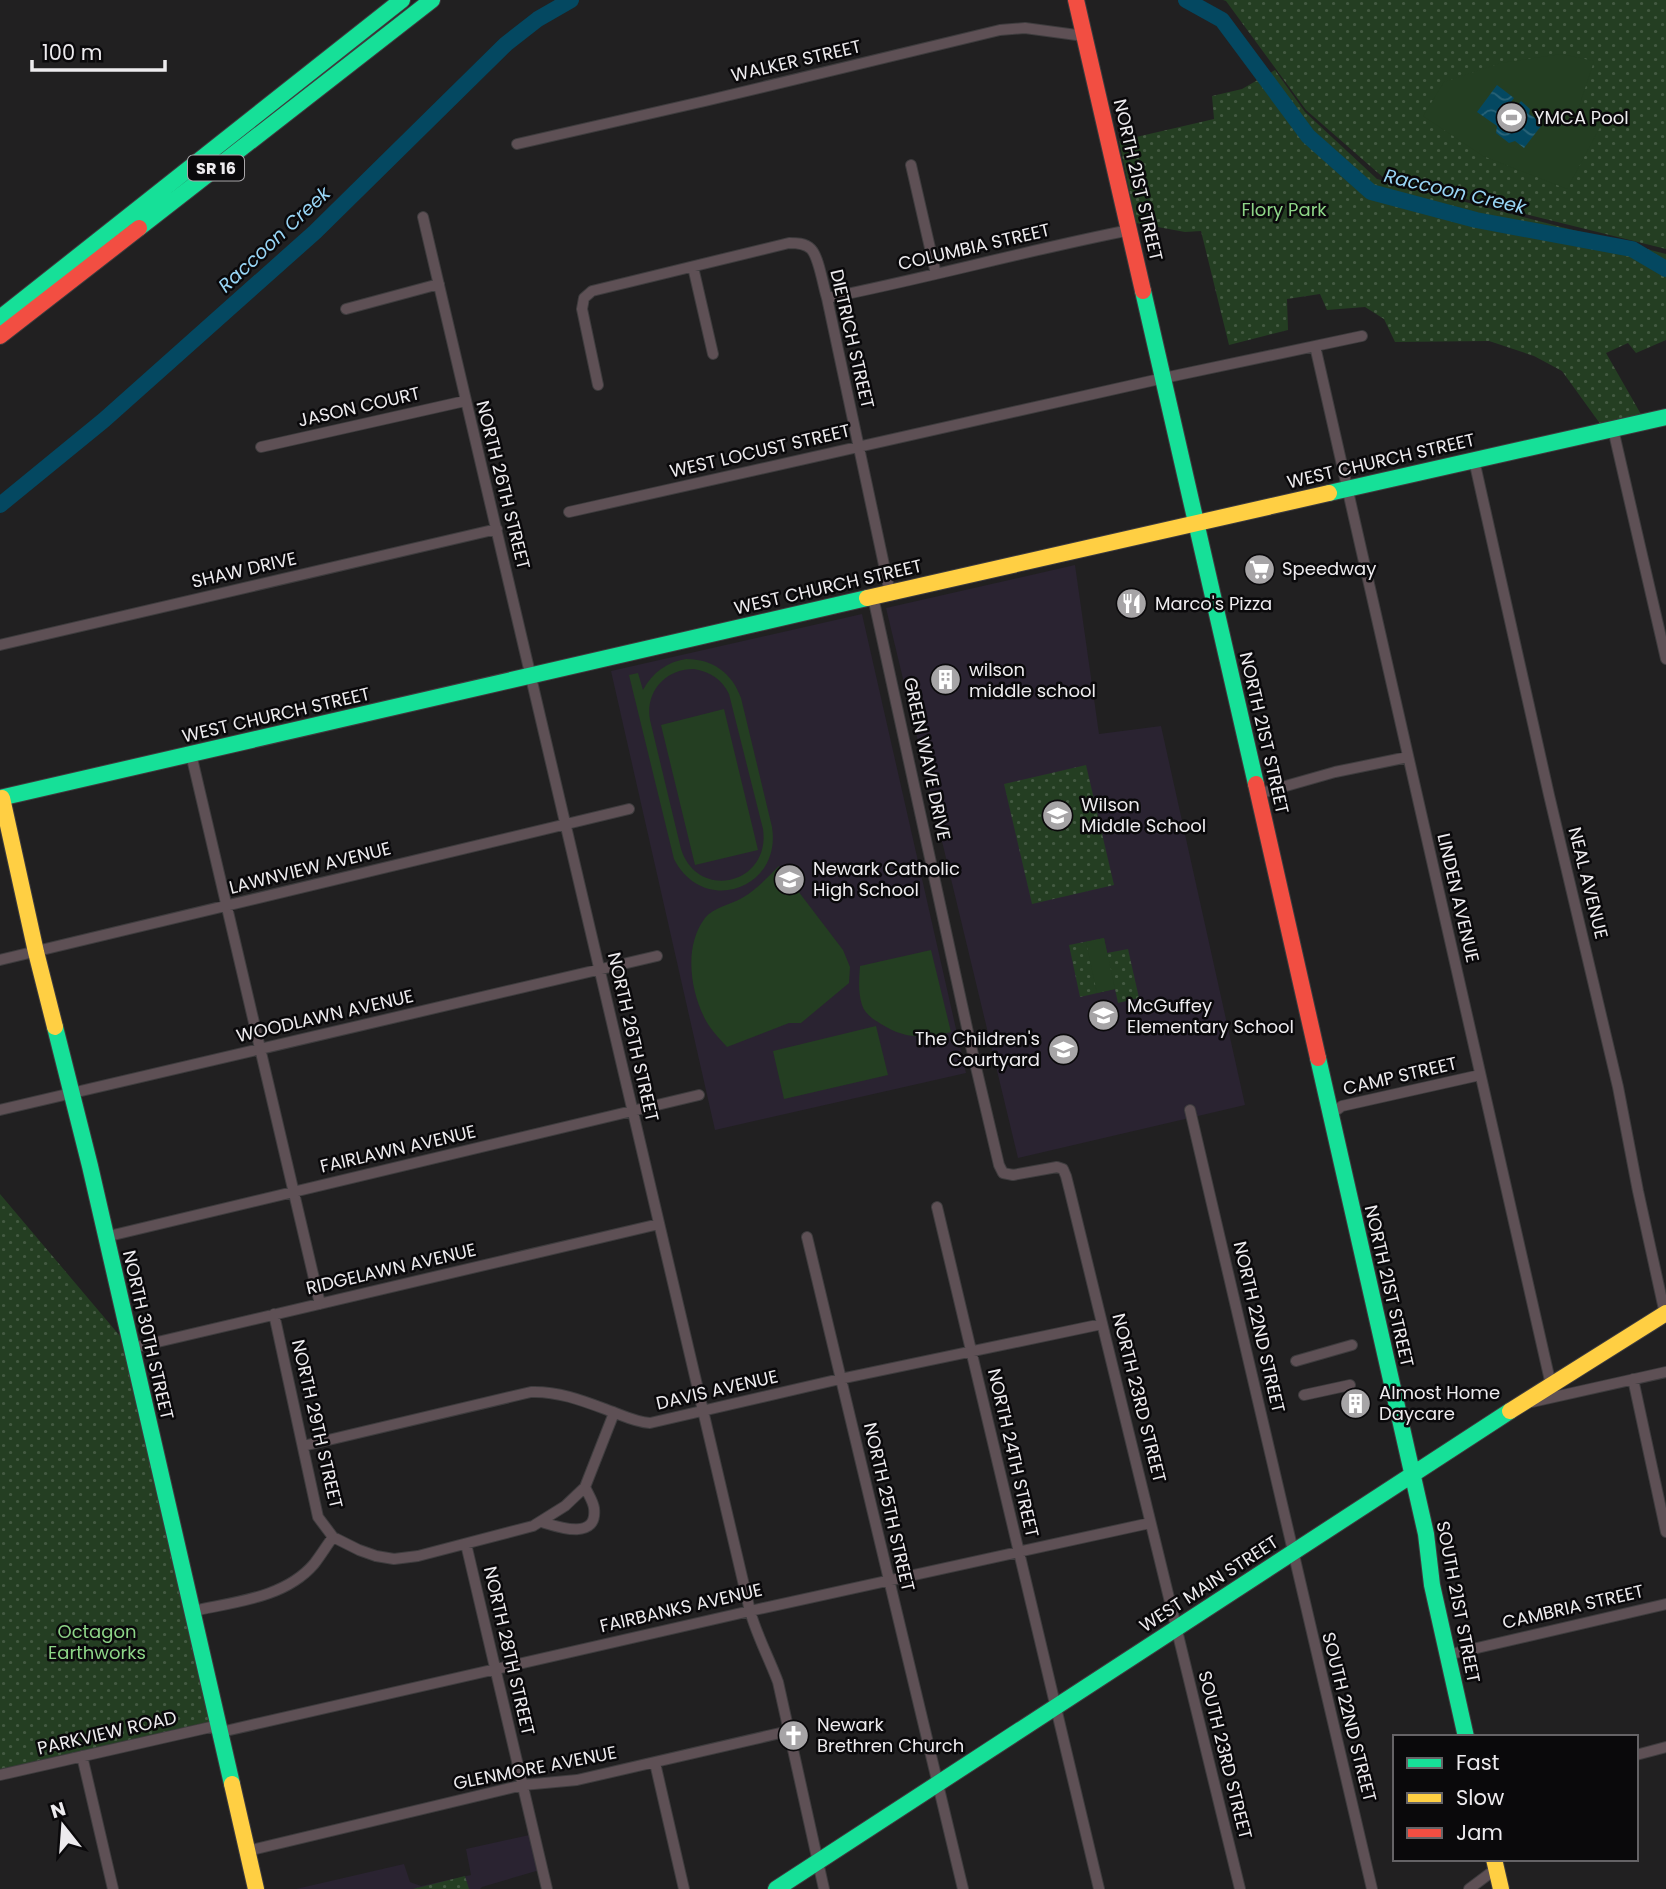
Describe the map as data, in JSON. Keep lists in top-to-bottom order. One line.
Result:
{"streets":{"main road":["SR 16","NORTH 21ST STREET","WEST CHURCH STREET","NORTH 30TH STREET","WEST MAIN STREET","SOUTH 21ST STREET"],"street":["WALKER STREET","COLUMBIA STREET","DIETRICH STREET","JASON COURT","WEST LOCUST STREET","NORTH 26TH STREET","SHAW DRIVE","GREEN WAVE DRIVE","LAWNVIEW AVENUE","NEAL AVENUE","LINDEN AVENUE","WOODLAWN AVENUE","CAMP STREET","FAIRLAWN AVENUE","RIDGELAWN AVENUE","NORTH 22ND STREET","DAVIS AVENUE","NORTH 23RD STREET","NORTH 29TH STREET","NORTH 24TH STREET","NORTH 25TH STREET","CAMBRIA STREET","FAIRBANKS AVENUE","NORTH 28TH STREET","SOUTH 22ND STREET","PARKVIEW ROAD","SOUTH 23RD STREET","GLENMORE AVENUE"]},"crossings":[["WALKER STREET","NORTH 21ST STREET"],["NORTH 21ST STREET","COLUMBIA STREET"],["NORTH 21ST STREET","WEST LOCUST STREET"],["NORTH 21ST STREET","WEST CHURCH STREET"],["NORTH 21ST STREET","CAMP STREET"],["NORTH 21ST STREET","WEST MAIN STREET"],["NORTH 21ST STREET","SOUTH 21ST STREET"],["COLUMBIA STREET","DIETRICH STREET"],["DIETRICH STREET","WEST LOCUST STREET"],["DIETRICH STREET","WEST CHURCH STREET"],["JASON COURT","NORTH 26TH STREET"],["WEST LOCUST STREET","LINDEN AVENUE"],["WEST CHURCH STREET","NORTH 26TH STREET"],["WEST CHURCH STREET","GREEN WAVE DRIVE"],["WEST CHURCH STREET","NEAL AVENUE"],["WEST CHURCH STREET","LINDEN AVENUE"],["WEST CHURCH STREET","NORTH 30TH STREET"],["NORTH 26TH STREET","SHAW DRIVE"],["NORTH 26TH STREET","LAWNVIEW AVENUE"],["NORTH 26TH STREET","WOODLAWN AVENUE"],["NORTH 26TH STREET","FAIRLAWN AVENUE"],["NORTH 26TH STREET","RIDGELAWN AVENUE"],["NORTH 26TH STREET","DAVIS AVENUE"],["NORTH 26TH STREET","WEST MAIN STREET"],["NORTH 26TH STREET","FAIRBANKS AVENUE"],["NORTH 26TH STREET","GLENMORE AVENUE"],["GREEN WAVE DRIVE","NORTH 23RD STREET"],["LAWNVIEW AVENUE","NORTH 30TH STREET"],["NEAL AVENUE","WEST MAIN STREET"],["LINDEN AVENUE","CAMP STREET"],["LINDEN AVENUE","WEST MAIN STREET"],["WOODLAWN AVENUE","NORTH 30TH STREET"],["FAIRLAWN AVENUE","NORTH 30TH STREET"],["RIDGELAWN AVENUE","NORTH 30TH STREET"],["RIDGELAWN AVENUE","NORTH 29TH STREET"],["NORTH 22ND STREET","WEST MAIN STREET"],["NORTH 22ND STREET","SOUTH 22ND STREET"],["NORTH 30TH STREET","FAIRBANKS AVENUE"],["NORTH 30TH STREET","PARKVIEW ROAD"],["NORTH 30TH STREET","GLENMORE AVENUE"],["DAVIS AVENUE","NORTH 23RD STREET"],["DAVIS AVENUE","NORTH 29TH STREET"],["DAVIS AVENUE","NORTH 24TH STREET"],["DAVIS AVENUE","NORTH 25TH STREET"],["NORTH 23RD STREET","WEST MAIN STREET"],["NORTH 23RD STREET","FAIRBANKS AVENUE"],["NORTH 23RD STREET","SOUTH 23RD STREET"],["NORTH 24TH STREET","WEST MAIN STREET"],["NORTH 24TH STREET","FAIRBANKS AVENUE"],["NORTH 25TH STREET","WEST MAIN STREET"],["NORTH 25TH STREET","FAIRBANKS AVENUE"],["WEST MAIN STREET","SOUTH 21ST STREET"],["WEST MAIN STREET","SOUTH 22ND STREET"],["WEST MAIN STREET","SOUTH 23RD STREET"],["SOUTH 21ST STREET","CAMBRIA STREET"],["FAIRBANKS AVENUE","NORTH 28TH STREET"],["FAIRBANKS AVENUE","PARKVIEW ROAD"],["NORTH 28TH STREET","GLENMORE AVENUE"]],"water":["Raccoon Creek"],"parks":["Flory Park","Octagon Earthworks"],"places":{"sports":["YMCA Pool"],"supermarket":["Speedway"],"restaurant":["Marco's Pizza"],"building":["wilson middle school","Almost Home Daycare"],"school or university":["Wilson Middle School","Newark Catholic High School","McGuffey Elementary School","The Children's Courtyard"],"church":["Newark Brethren Church"]},"legend":["Fast","Slow","Jam"],"scale_bar":"100 m","north":"top"}
